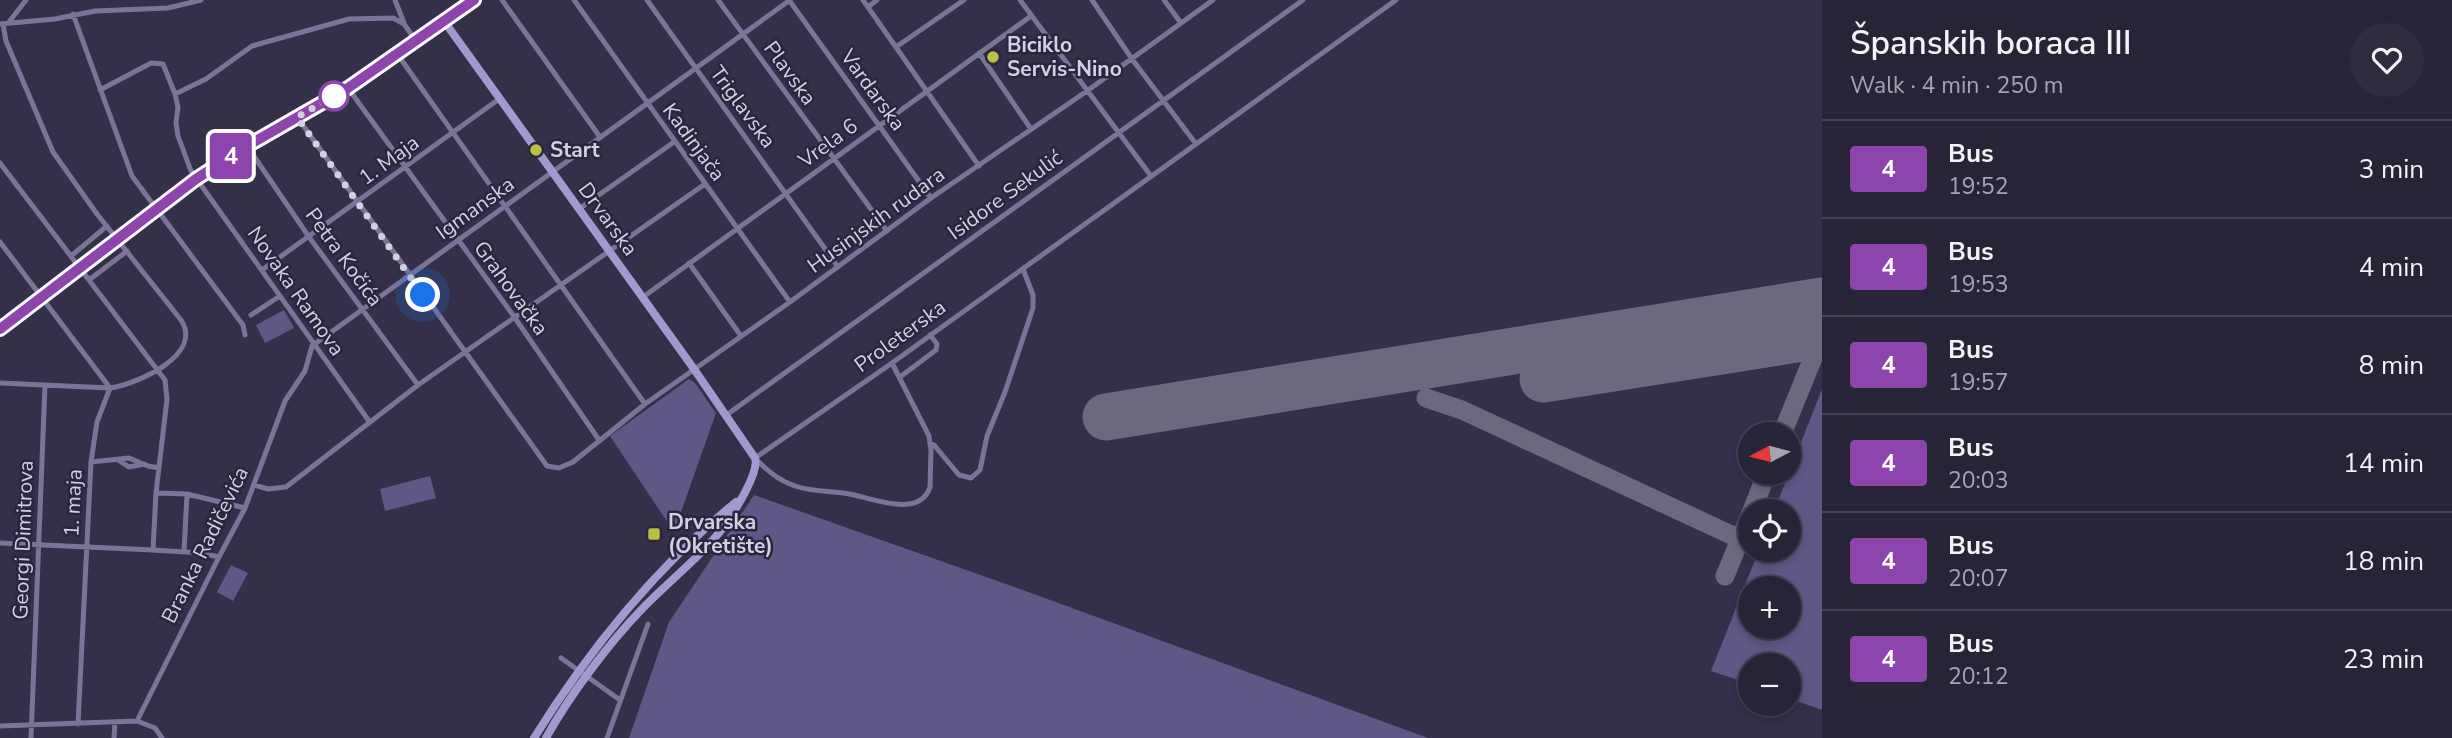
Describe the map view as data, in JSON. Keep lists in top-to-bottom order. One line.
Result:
{"streets":{"main road":["Drvarska"],"street":["Plavska","Vardarska","Triglavska","Kadinjača","Vrela 6","1. Maja","Isidore Sekulić","Igmanska","Husinjskih rudara","Petra Kočića","Grahovačka","Novaka Ramova","Proleterska","1. maja","Georgi Dimitrova","Branka Radičevića"]},"crossings":[["Plavska","Vrela 6"],["Plavska","Igmanska"],["Plavska","Husinjskih rudara"],["Vardarska","Vrela 6"],["Vardarska","Igmanska"],["Vardarska","Husinjskih rudara"],["Triglavska","Vrela 6"],["Triglavska","Igmanska"],["Triglavska","Husinjskih rudara"],["Kadinjača","Vrela 6"],["Kadinjača","Igmanska"],["Kadinjača","Husinjskih rudara"],["Vrela 6","Drvarska"],["1. Maja","Drvarska"],["1. Maja","Petra Kočića"],["1. Maja","Grahovačka"],["1. Maja","Novaka Ramova"],["Igmanska","Drvarska"],["Igmanska","Petra Kočića"],["Igmanska","Grahovačka"],["Igmanska","Novaka Ramova"],["Igmanska","Branka Radičevića"],["Drvarska","Husinjskih rudara"],["Husinjskih rudara","Grahovačka"],["Novaka Ramova","Branka Radičevića"]],"places":{"other":["Biciklo Servis-Nino","Start"],"transit":["Drvarska (Okretište)"]},"lines":["bus line 4"],"north":"left","page":{"on_map":"4","heading":["Španskih boraca III","Walk · 4 min · 250 m"],"list":[{"mark":"4","name":"Bus","note":"19:52","value":"3 min"},{"mark":"4","name":"Bus","note":"19:53","value":"4 min"},{"mark":"4","name":"Bus","note":"19:57","value":"8 min"},{"mark":"4","name":"Bus","note":"20:03","value":"14 min"},{"mark":"4","name":"Bus","note":"20:07","value":"18 min"},{"mark":"4","name":"Bus","note":"20:12","value":"23 min"}],"map_buttons":["+","−"]}}
